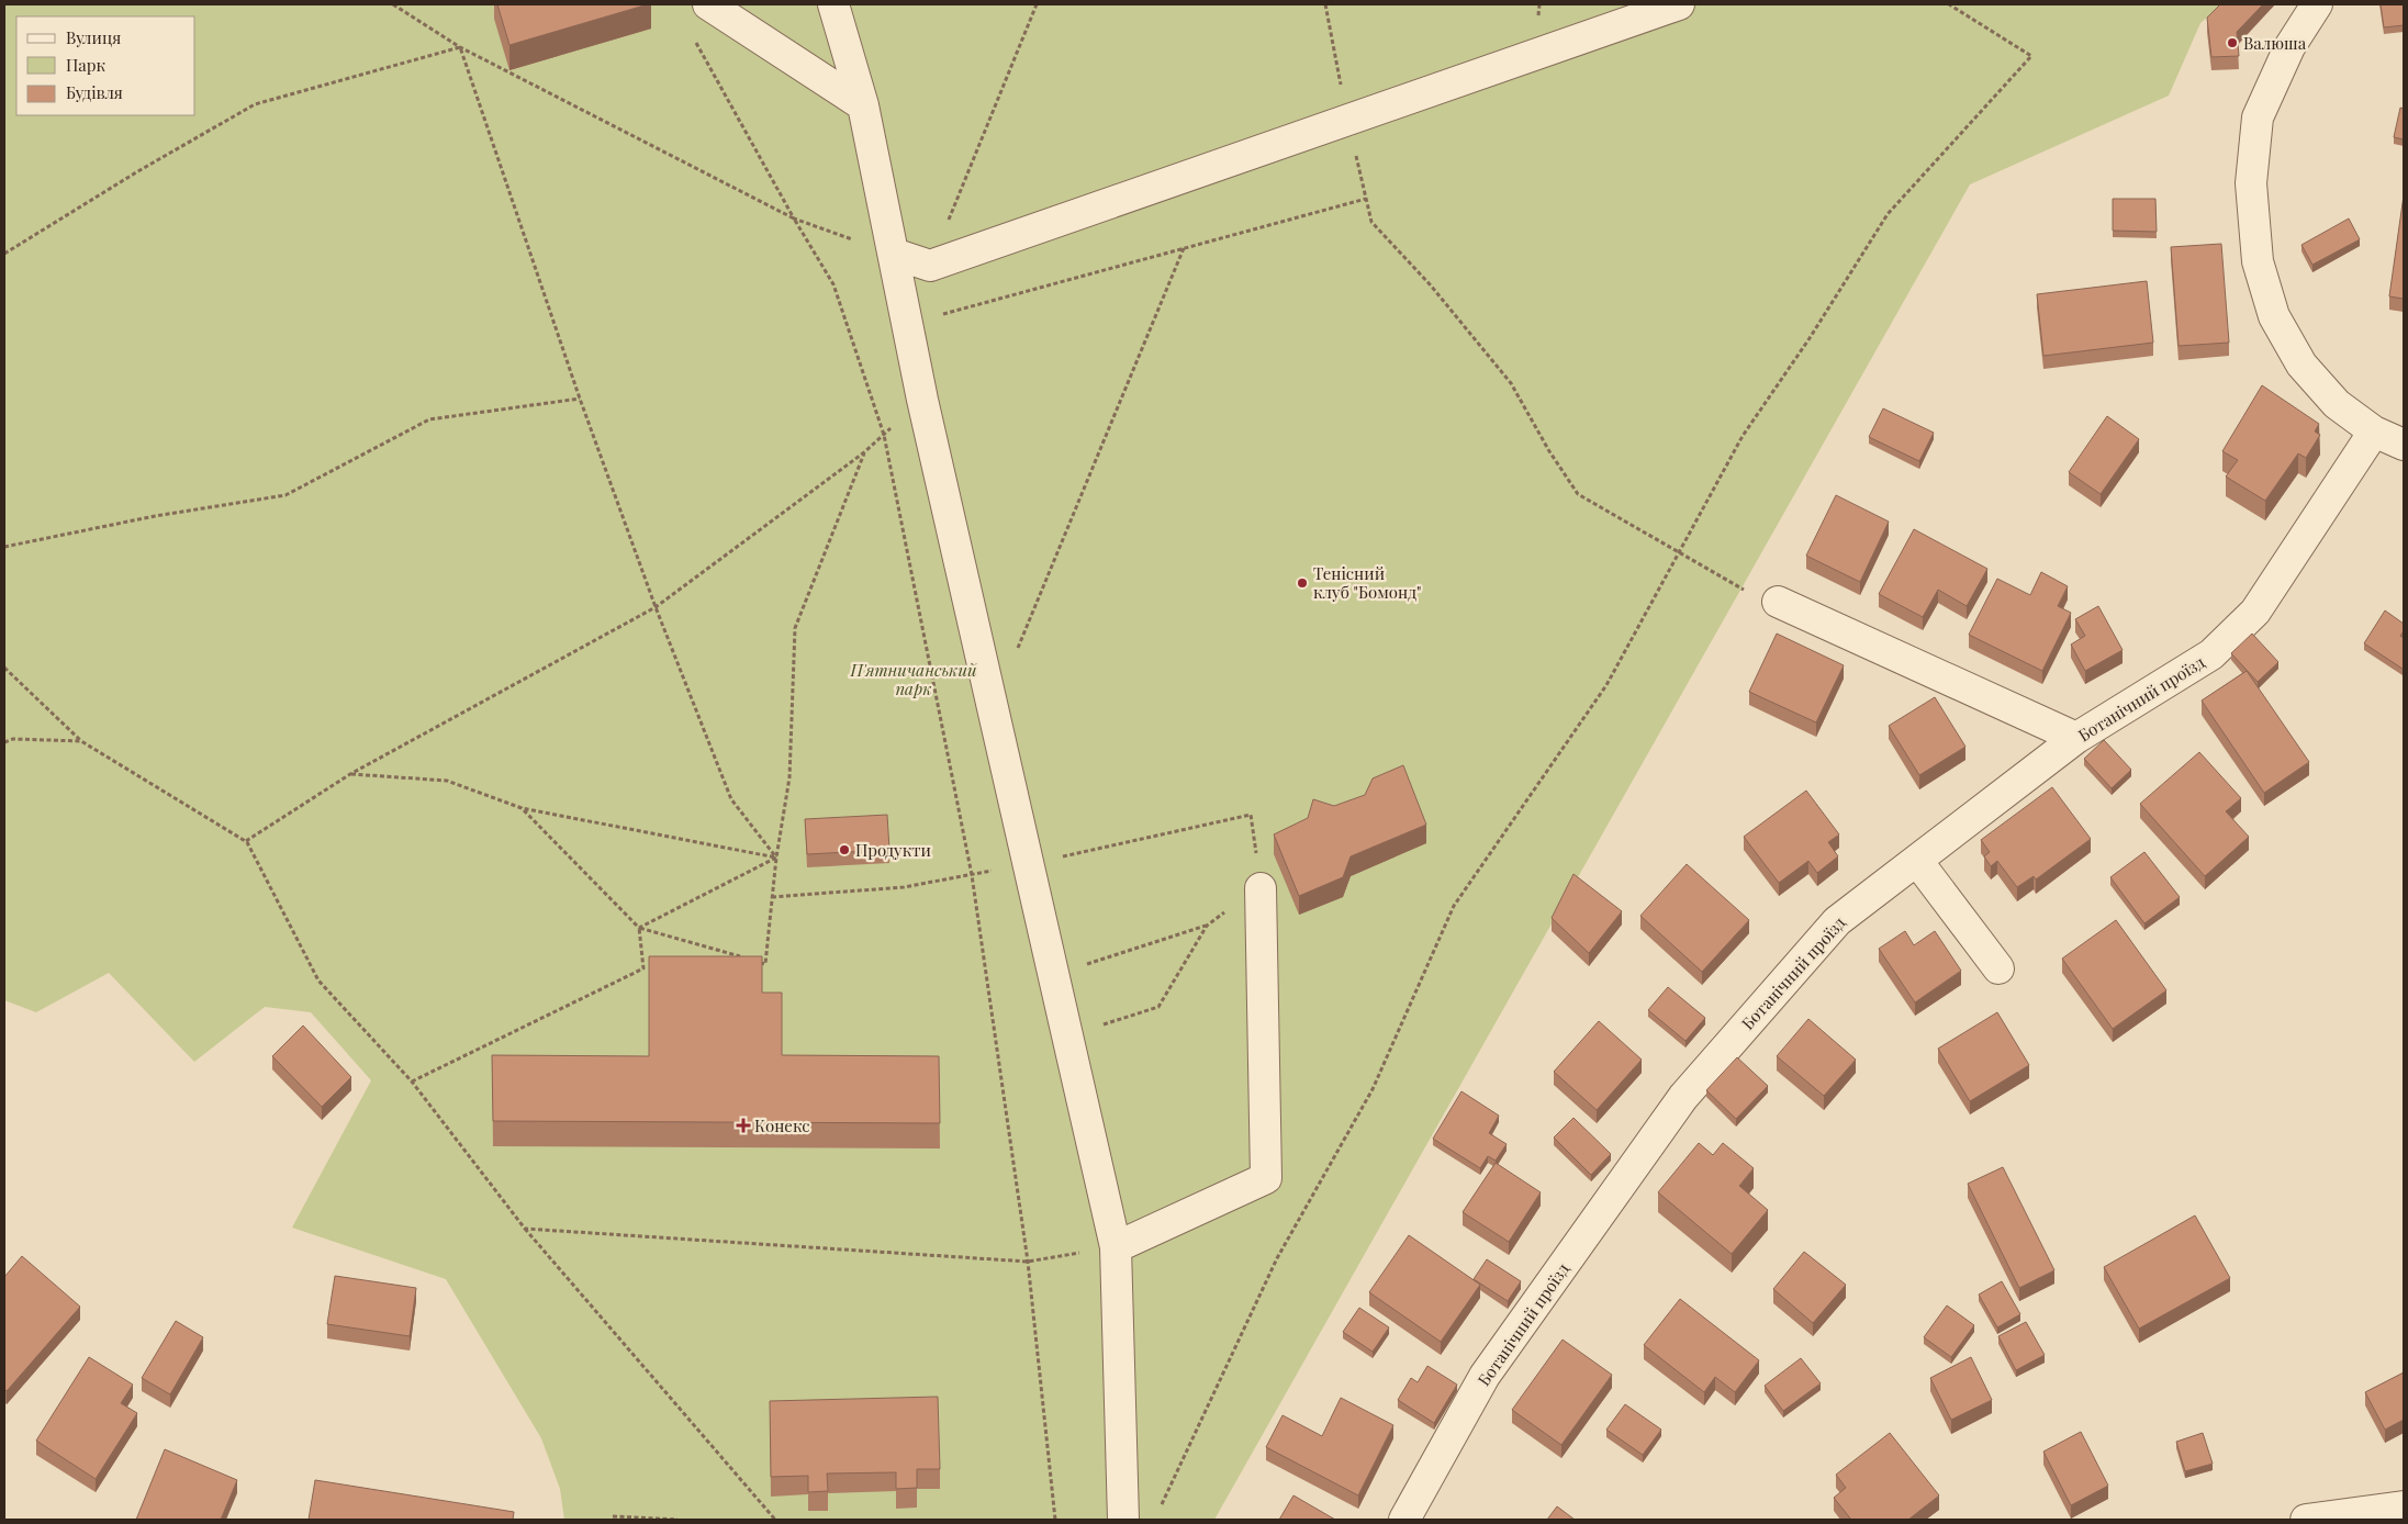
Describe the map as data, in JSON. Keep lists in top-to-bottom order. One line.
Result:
{"streets":{"street":["Ботанічний проїзд"]},"parks":["П'ятничанський парк"],"places":{"other":["Валюша","Тенісний клуб \"Бомонд\"","Продукти"],"health":["Конекс"]},"legend":["Вулиця","Парк","Будівля"]}
